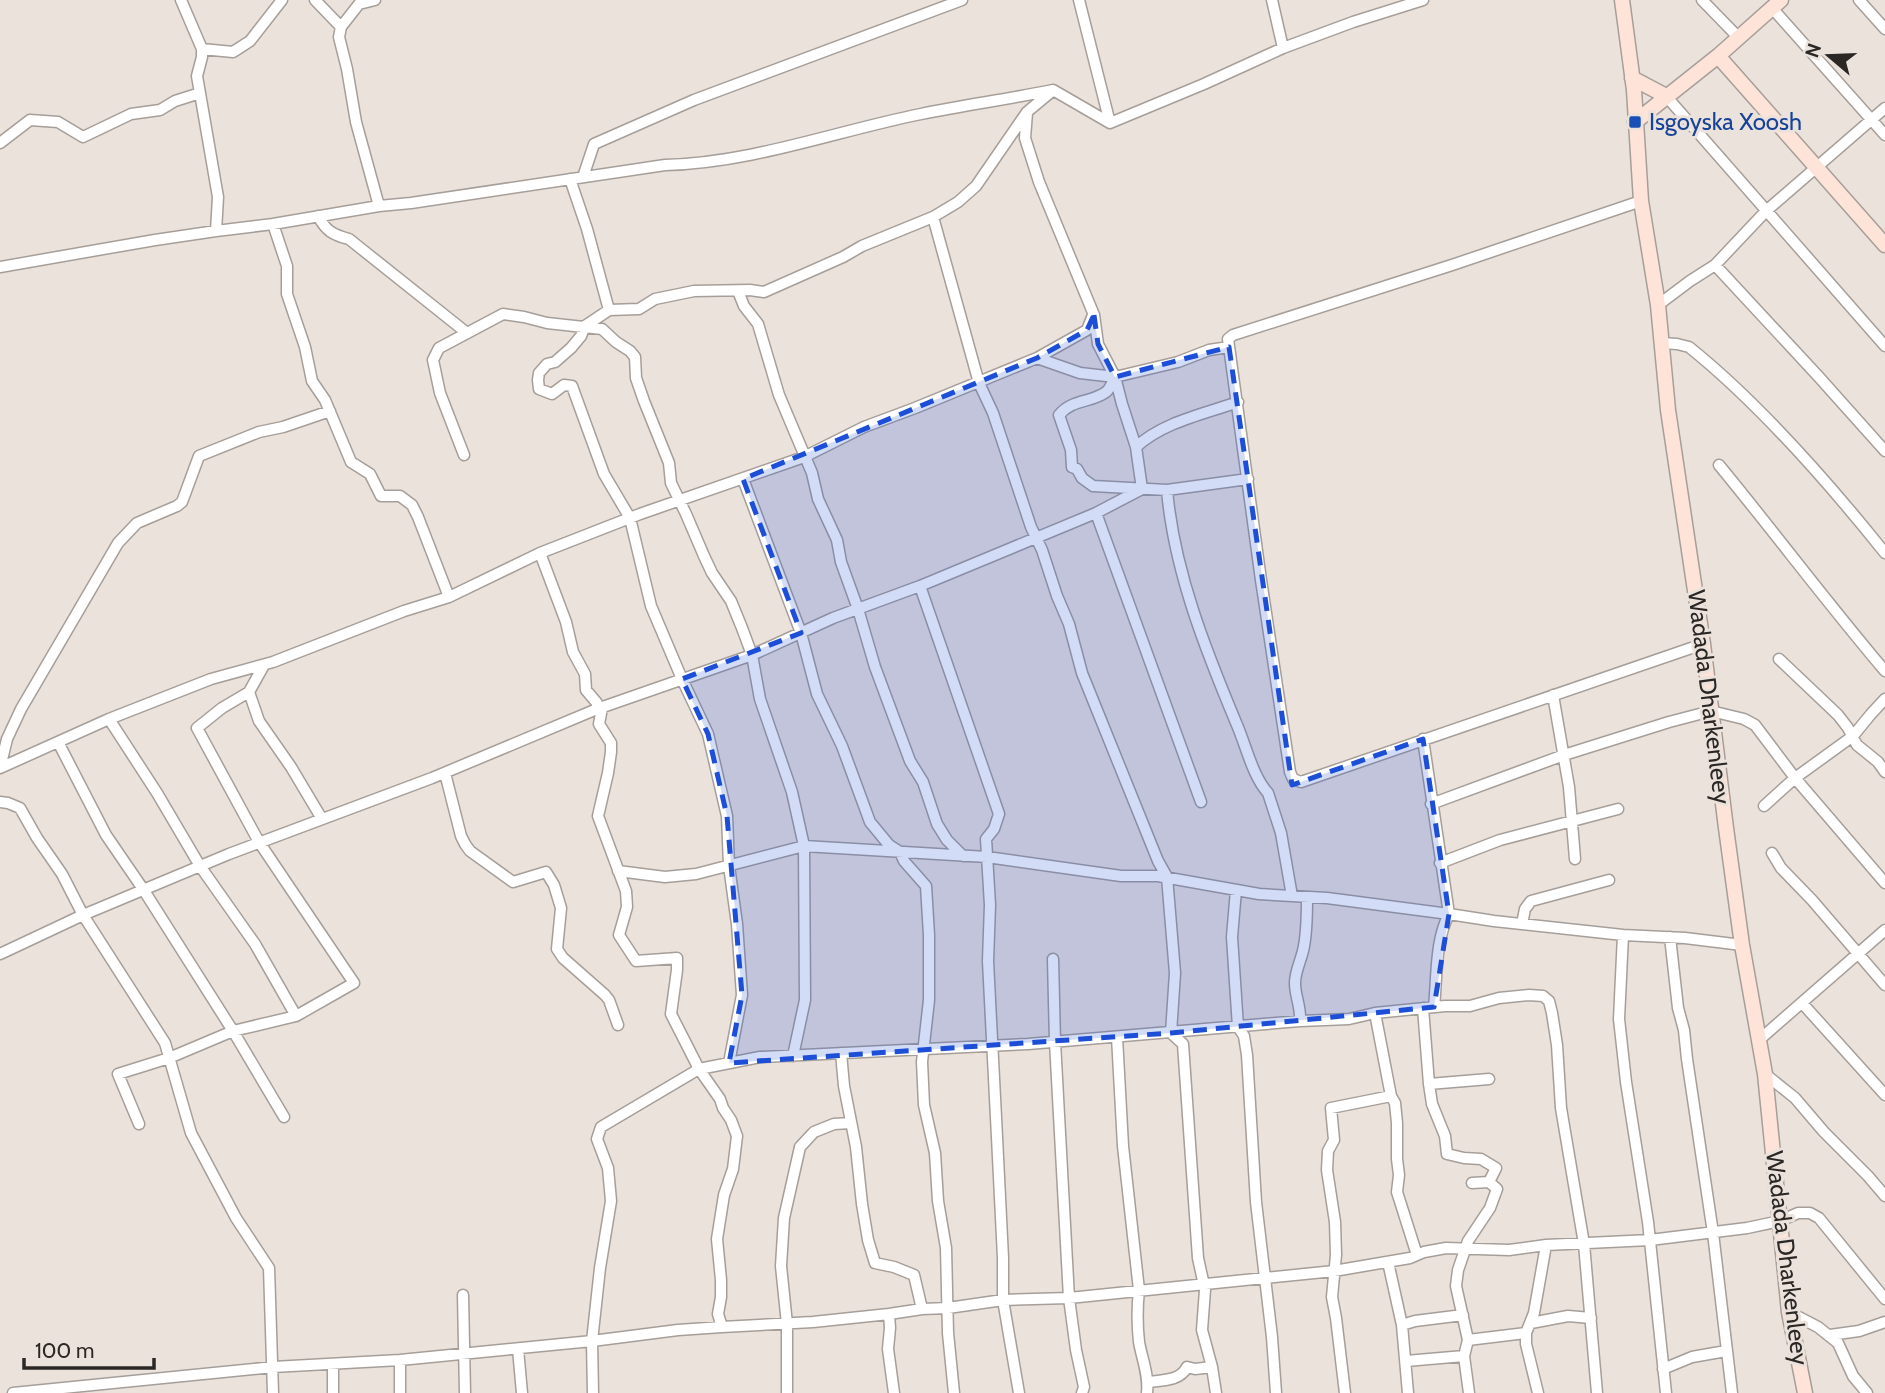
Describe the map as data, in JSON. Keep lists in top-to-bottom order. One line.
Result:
{"streets":{"main road":["Wadada Dharkenleey"]},"places":{"transit":["Isgoyska Xoosh"]},"scale_bar":"100 m","north":"left"}
